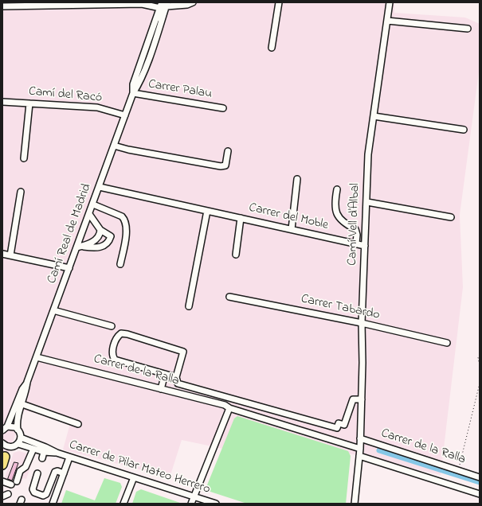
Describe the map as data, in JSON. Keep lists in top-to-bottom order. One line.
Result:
{"streets":{"street":["Carrer Palau","Camí del Racó","Carrer del Moble","Camí Vell d'Albal","Camí Real de Madrid","Carrer Tabardo","Carrer de la Ralla","Carrer de Pilar Mateo Herrero"]},"crossings":[["Carrer Palau","Camí Real de Madrid"],["Camí del Racó","Camí Real de Madrid"],["Carrer del Moble","Camí Vell d'Albal"],["Carrer del Moble","Camí Real de Madrid"],["Camí Vell d'Albal","Carrer Tabardo"],["Camí Vell d'Albal","Carrer de la Ralla"],["Camí Real de Madrid","Carrer de la Ralla"]]}
